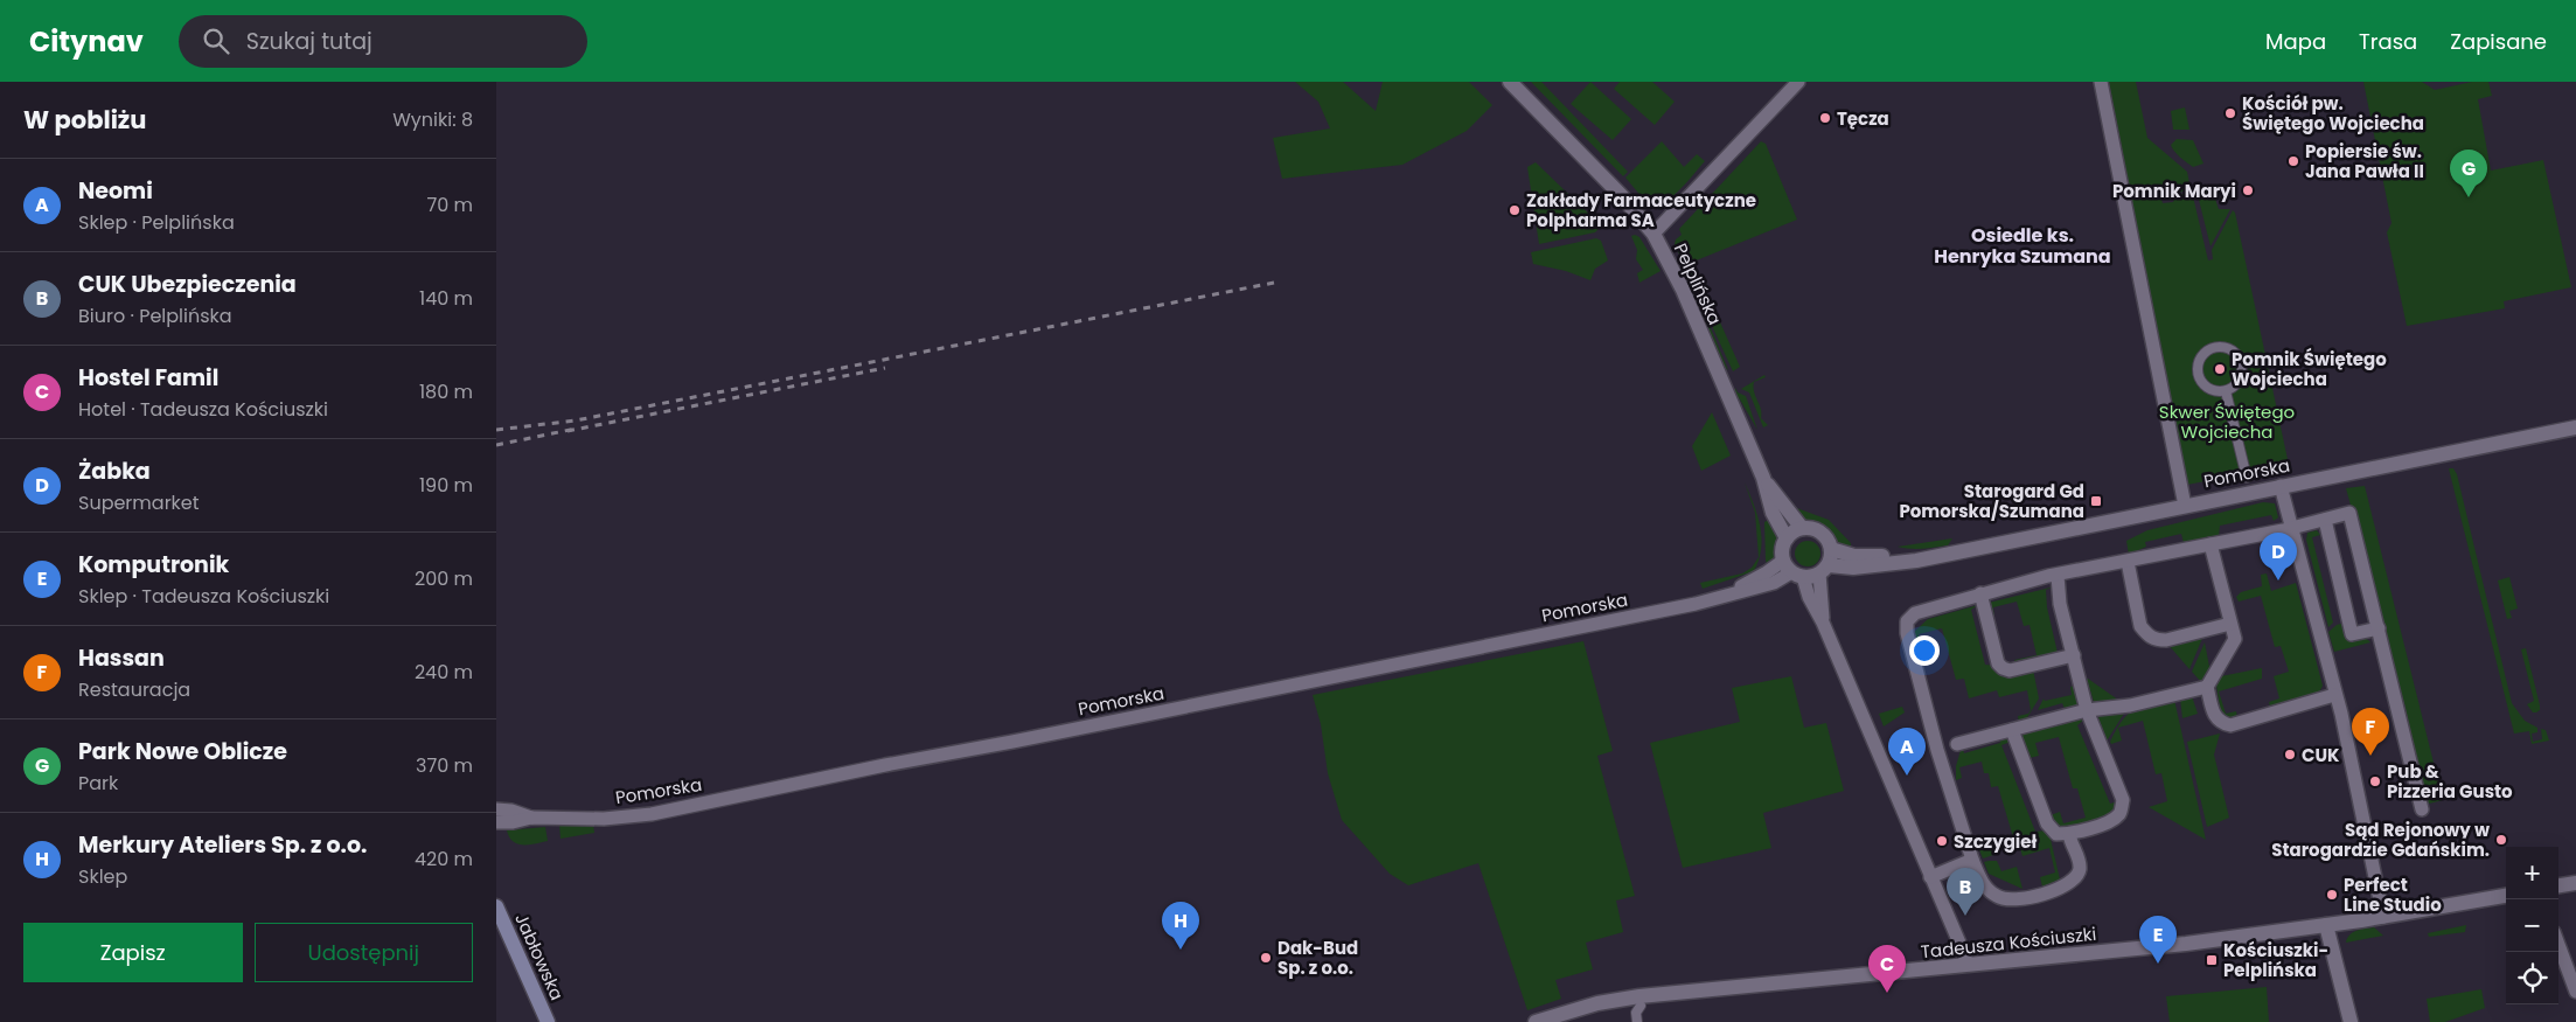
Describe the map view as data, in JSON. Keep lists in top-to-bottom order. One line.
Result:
{"streets":{"main road":["Jabłowska"],"street":["Pelplińska","Pomorska","Tadeusza Kościuszki"]},"crossings":[["Pelplińska","Pomorska"]],"districts":["Osiedle ks. Henryka Szumana"],"parks":["Skwer Świętego Wojciecha"],"places":{"other":["Kościół pw. Świętego Wojciecha","Tęcza","Popiersie św. Jana Pawła II","Pomnik Maryi","Zakłady Farmaceutyczne Polpharma SA","Pomnik Świętego Wojciecha","CUK","Pub & Pizzeria Gusto","Sąd Rejonowy w Starogardzie Gdańskim.","Szczygieł","Perfect Line Studio","Dak-Bud Sp. z o.o."],"transit":["Starogard Gd Pomorska/Szumana","Kościuszki- Pelplińska"]},"page":{"header":"Citynav","search":"Szukaj tutaj","nav":["Mapa","Trasa","Zapisane"],"heading":["W pobliżu","Wyniki: 8"],"pins":["G","D","F","A","B","H","E","C"],"list":[{"mark":"A","name":"Neomi","note":"Sklep · Pelplińska","value":"70 m"},{"mark":"B","name":"CUK Ubezpieczenia","note":"Biuro · Pelplińska","value":"140 m"},{"mark":"C","name":"Hostel Famil","note":"Hotel · Tadeusza Kościuszki","value":"180 m"},{"mark":"D","name":"Żabka","note":"Supermarket","value":"190 m"},{"mark":"E","name":"Komputronik","note":"Sklep · Tadeusza Kościuszki","value":"200 m"},{"mark":"F","name":"Hassan","note":"Restauracja","value":"240 m"},{"mark":"G","name":"Park Nowe Oblicze","note":"Park","value":"370 m"},{"mark":"H","name":"Merkury Ateliers Sp. z o.o.","note":"Sklep","value":"420 m"}],"map_buttons":["+","−"],"buttons":["Zapisz","Udostępnij"]}}
